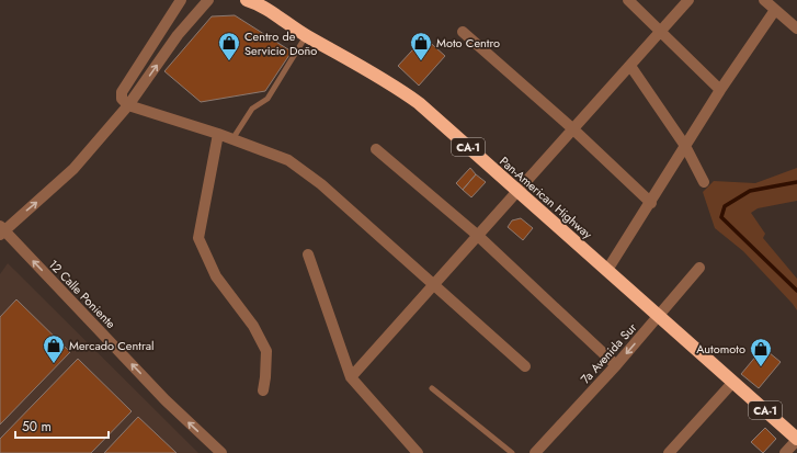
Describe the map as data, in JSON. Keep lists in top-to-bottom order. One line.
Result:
{"streets":{"highway":["CA-1","Pan-American Highway"],"street":["12 Calle Poniente","7a Avenida Sur"]},"crossings":[["Pan-American Highway","7a Avenida Sur"]],"one_way":["12 Calle Poniente"],"places":{"shop":["Centro de Servicio Doño","Moto Centro","Mercado Central","Automoto"]},"scale_bar":"50 m"}
